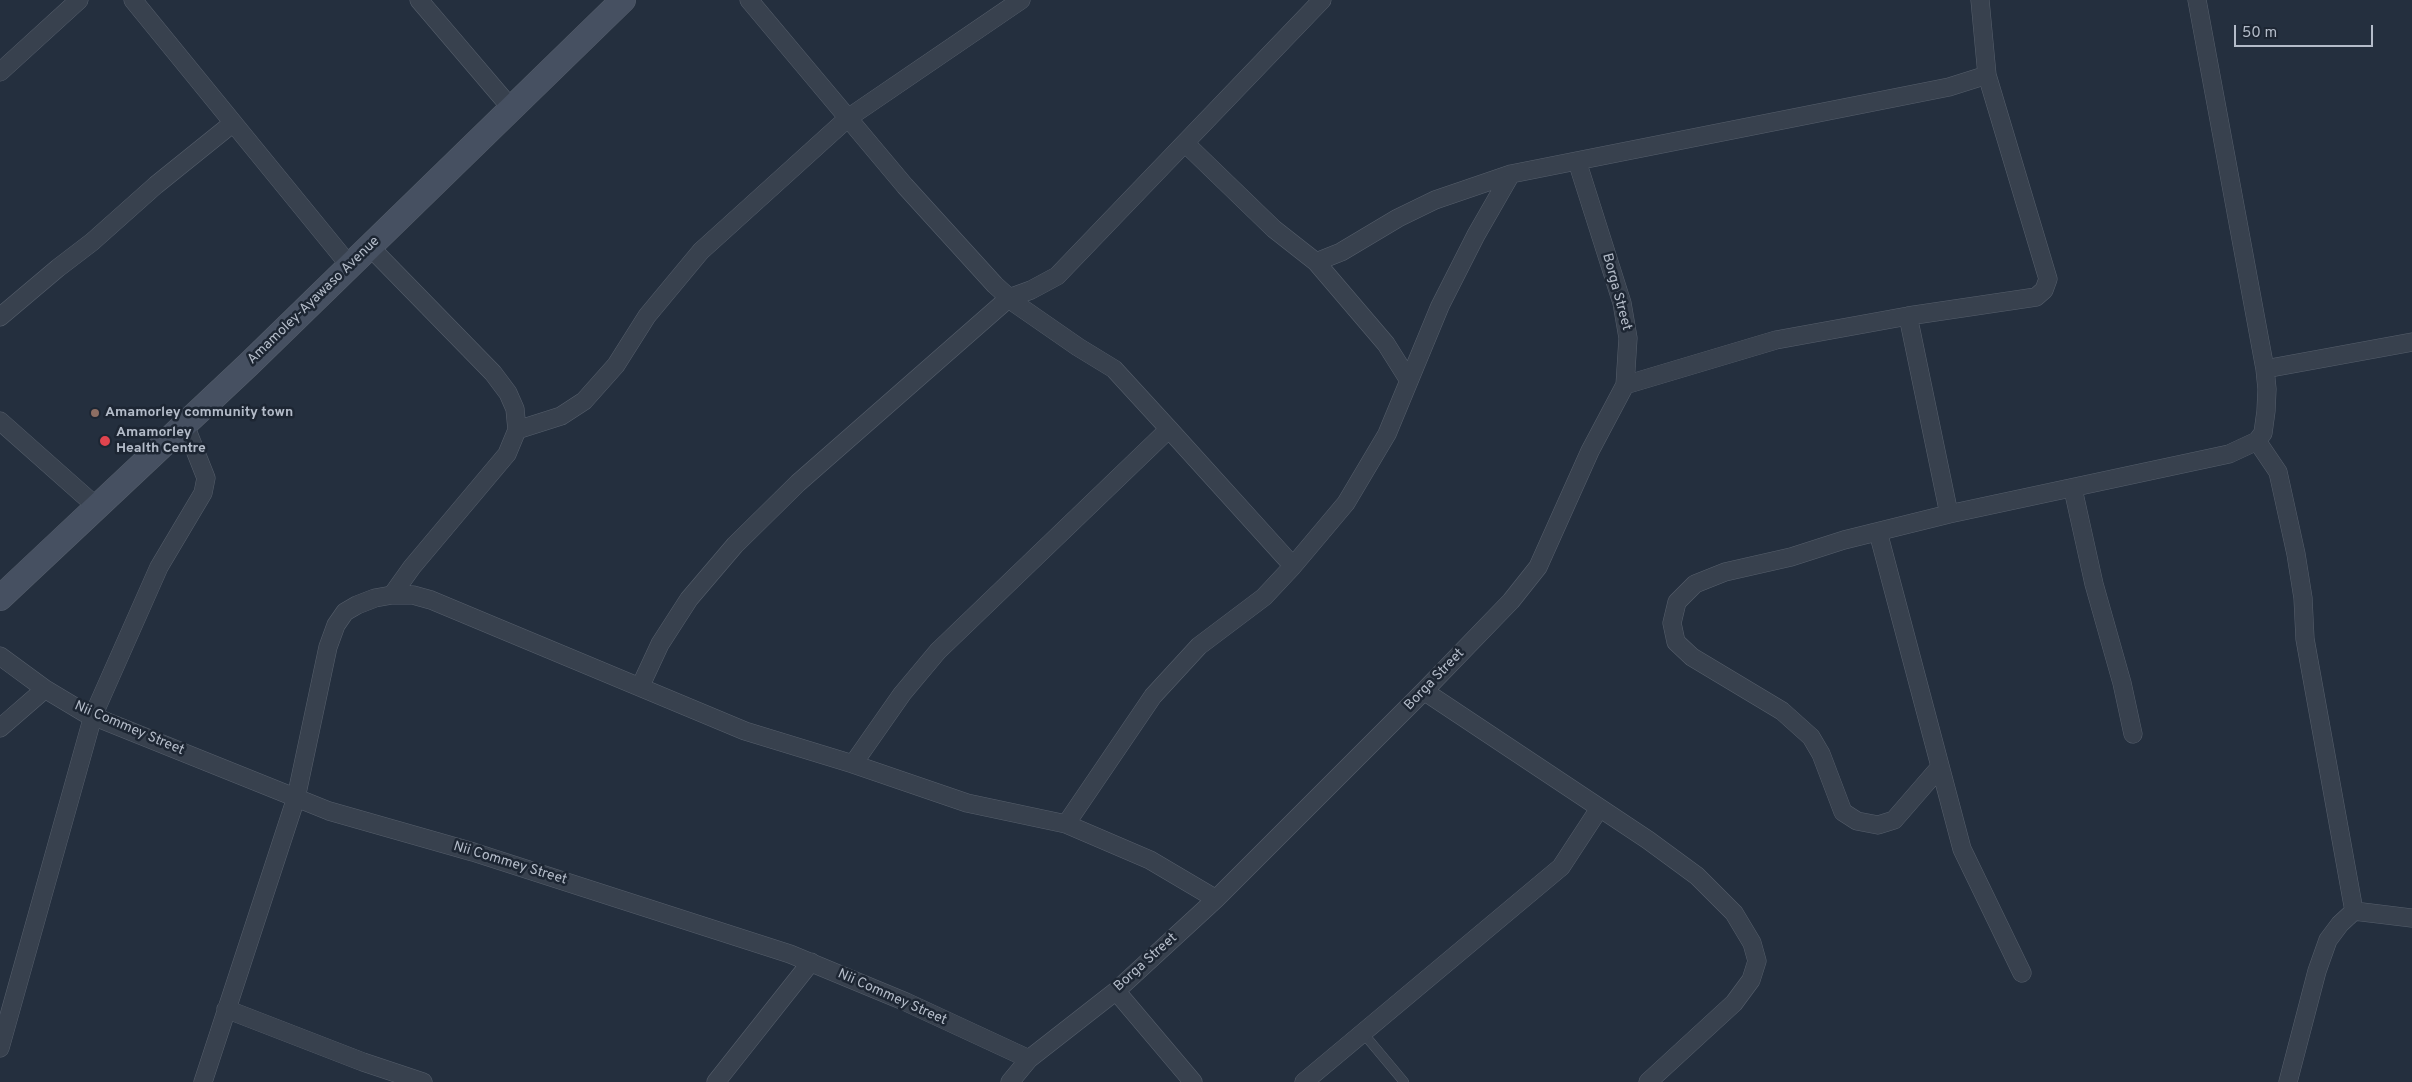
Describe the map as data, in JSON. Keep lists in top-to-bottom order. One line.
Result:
{"streets":{"street":["Borga Street","Amamoley-Ayawaso Avenue","Nii Commey Street"]},"crossings":[["Borga Street","Nii Commey Street"]],"places":["Amamorley community town","Amamorley Health Centre"],"scale_bar":"50 m"}
